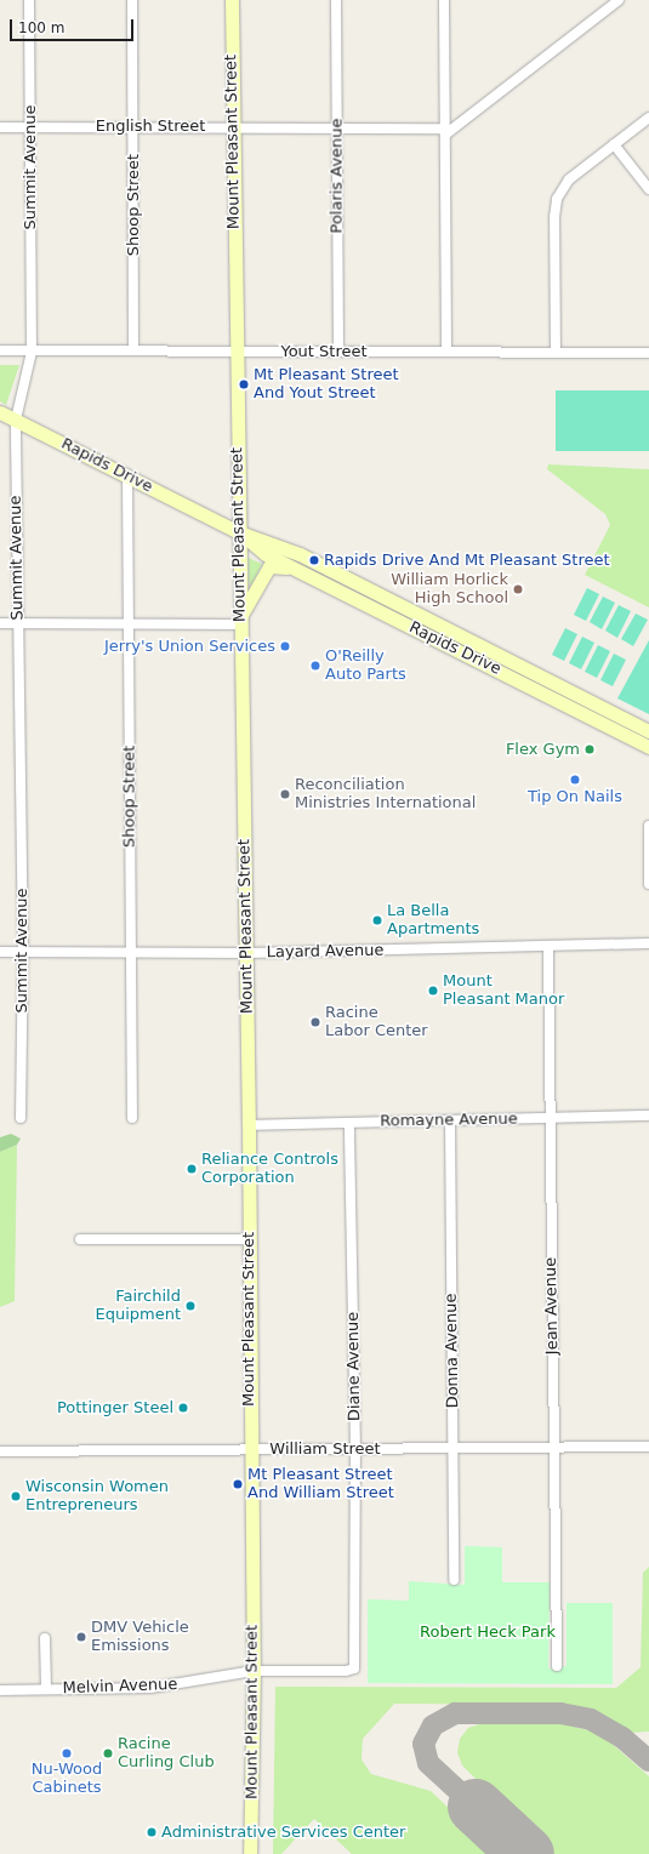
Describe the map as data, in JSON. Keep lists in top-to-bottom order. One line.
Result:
{"streets":{"street":["English Street","Mount Pleasant Street","Summit Avenue","Polaris Avenue","Shoop Street","Yout Street","Rapids Drive","Layard Avenue","Romayne Avenue","Jean Avenue","Donna Avenue","Diane Avenue","William Street","Melvin Avenue"]},"crossings":[["English Street","Mount Pleasant Street"],["English Street","Summit Avenue"],["English Street","Polaris Avenue"],["English Street","Shoop Street"],["Mount Pleasant Street","Yout Street"],["Mount Pleasant Street","Rapids Drive"],["Mount Pleasant Street","Layard Avenue"],["Mount Pleasant Street","Romayne Avenue"],["Mount Pleasant Street","William Street"],["Mount Pleasant Street","Melvin Avenue"],["Summit Avenue","Yout Street"],["Summit Avenue","Rapids Drive"],["Summit Avenue","Layard Avenue"],["Polaris Avenue","Yout Street"],["Shoop Street","Yout Street"],["Shoop Street","Rapids Drive"],["Shoop Street","Layard Avenue"],["Layard Avenue","Jean Avenue"],["Romayne Avenue","Jean Avenue"],["Romayne Avenue","Donna Avenue"],["Romayne Avenue","Diane Avenue"],["Jean Avenue","William Street"],["Donna Avenue","William Street"],["Diane Avenue","William Street"],["Diane Avenue","Melvin Avenue"]],"parks":["Robert Heck Park"],"places":["Mt Pleasant Street And Yout Street","Rapids Drive And Mt Pleasant Street","William Horlick High School","Jerry's Union Services","O'Reilly Auto Parts","Flex Gym","Tip On Nails","Reconciliation Ministries International","La Bella Apartments","Mount Pleasant Manor","Racine Labor Center","Reliance Controls Corporation","Fairchild Equipment","Pottinger Steel","Mt Pleasant Street And William Street","Wisconsin Women Entrepreneurs","DMV Vehicle Emissions","Nu-Wood Cabinets","Racine Curling Club","Administrative Services Center"],"scale_bar":"100 m"}
